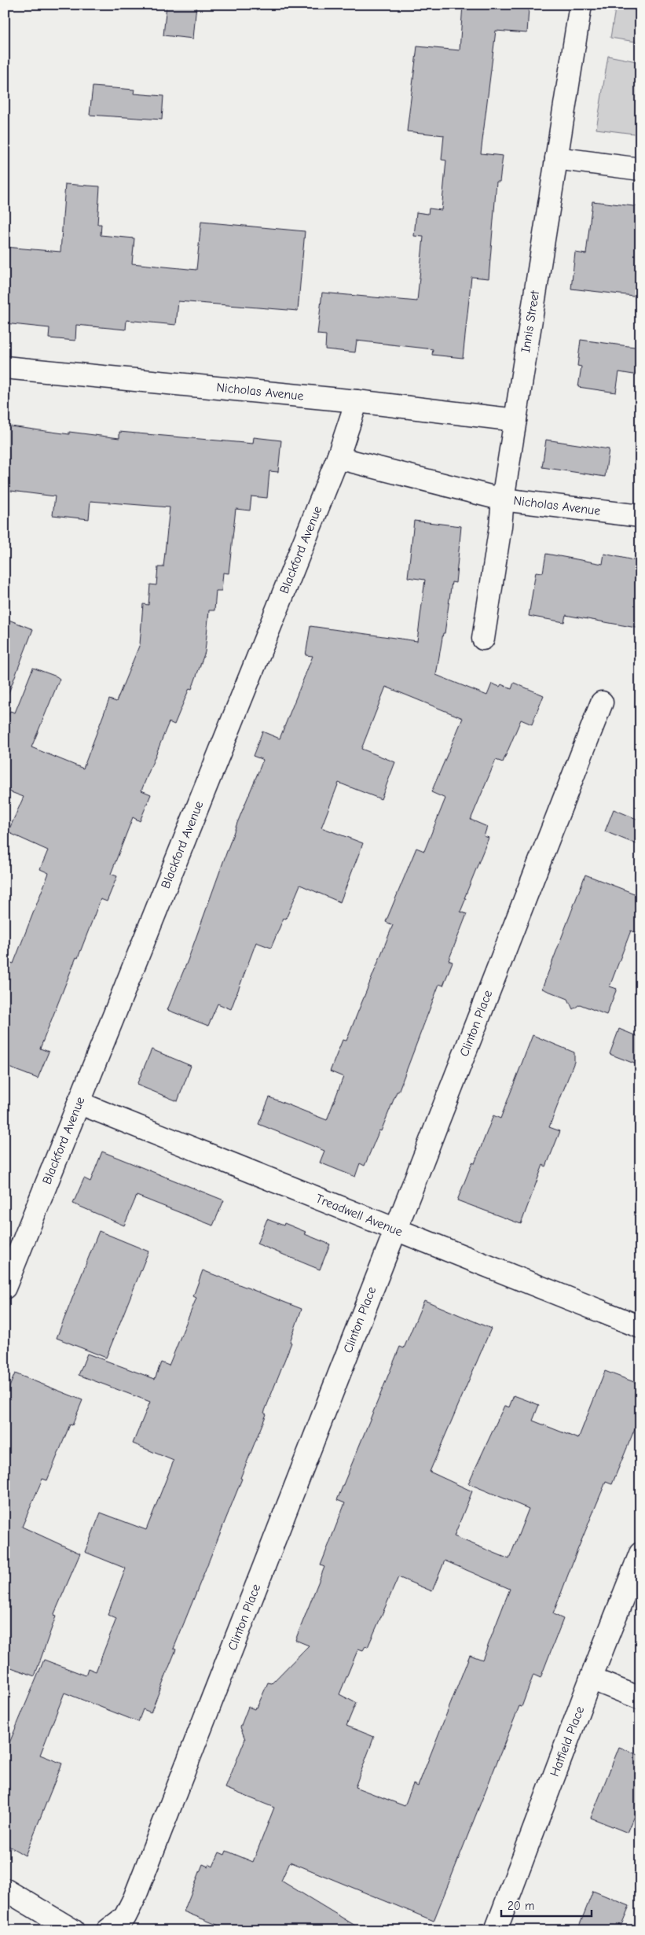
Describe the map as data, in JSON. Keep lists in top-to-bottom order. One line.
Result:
{"streets":{"street":["Innis Street","Nicholas Avenue","Blackford Avenue","Clinton Place","Treadwell Avenue","Hatfield Place"]},"crossings":[["Innis Street","Nicholas Avenue"],["Nicholas Avenue","Blackford Avenue"],["Blackford Avenue","Treadwell Avenue"],["Clinton Place","Treadwell Avenue"]],"scale_bar":"20 m"}
